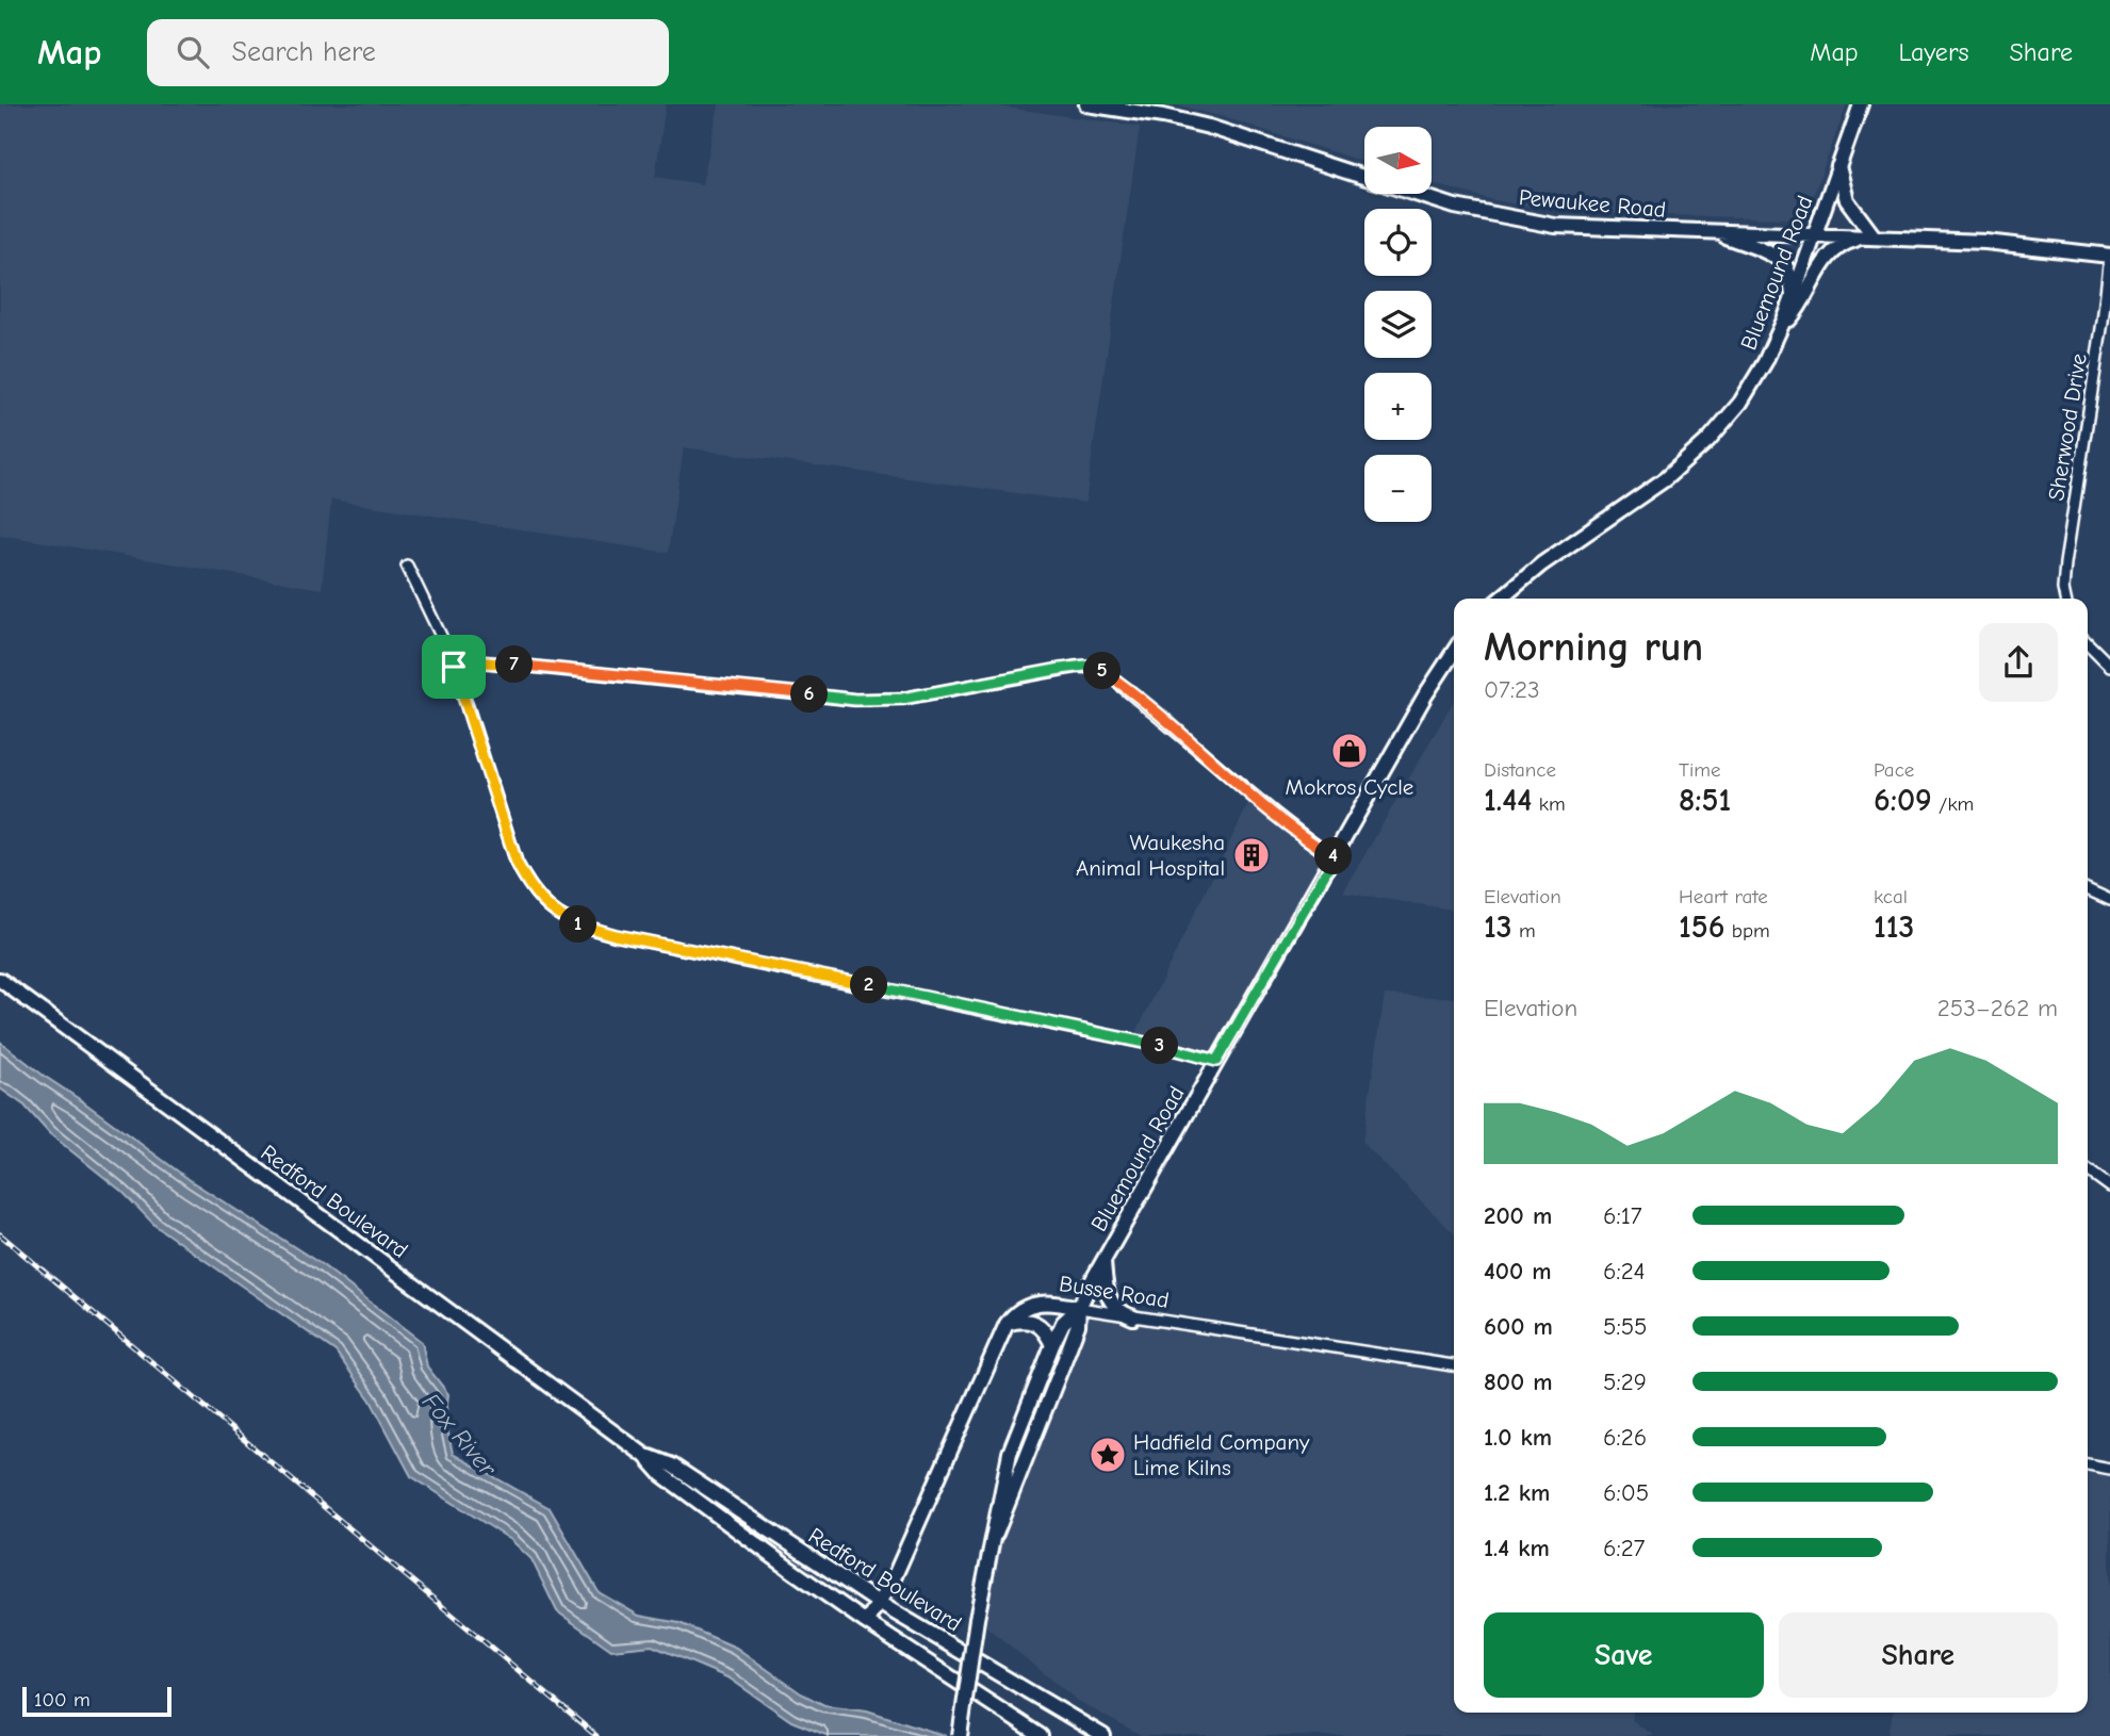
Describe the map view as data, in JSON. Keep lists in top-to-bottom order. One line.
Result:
{"streets":{"main road":["Pewaukee Road","Bluemound Road","Redford Boulevard","Busse Road"],"street":["Sherwood Drive"]},"crossings":[["Pewaukee Road","Bluemound Road"],["Pewaukee Road","Sherwood Drive"],["Bluemound Road","Busse Road"]],"water":["Fox River"],"places":{"shop":["Mokros Cycle"],"building":["Waukesha Animal Hospital"],"place":["Hadfield Company Lime Kilns"]},"scale_bar":"100 m","north":"right","page":{"header":"Map","search":"Search here","nav":["Map","Layers","Share"],"map_buttons":["+","−"],"heading":["Morning run","07:23"],"pins":["7","5","6","4","1","2","3"],"stats":[["Distance","1.44 km"],["Time","8:51"],["Pace","6:09 /km"],["Elevation","13 m"],["Heart rate","156 bpm"],["kcal","113"]],"chart":["Elevation","253–262 m"],"list":[{"name":"200 m","note":"6:17"},{"name":"400 m","note":"6:24"},{"name":"600 m","note":"5:55"},{"name":"800 m","note":"5:29"},{"name":"1.0 km","note":"6:26"},{"name":"1.2 km","note":"6:05"},{"name":"1.4 km","note":"6:27"}],"buttons":["Save","Share"],"scale":"100 m"}}
